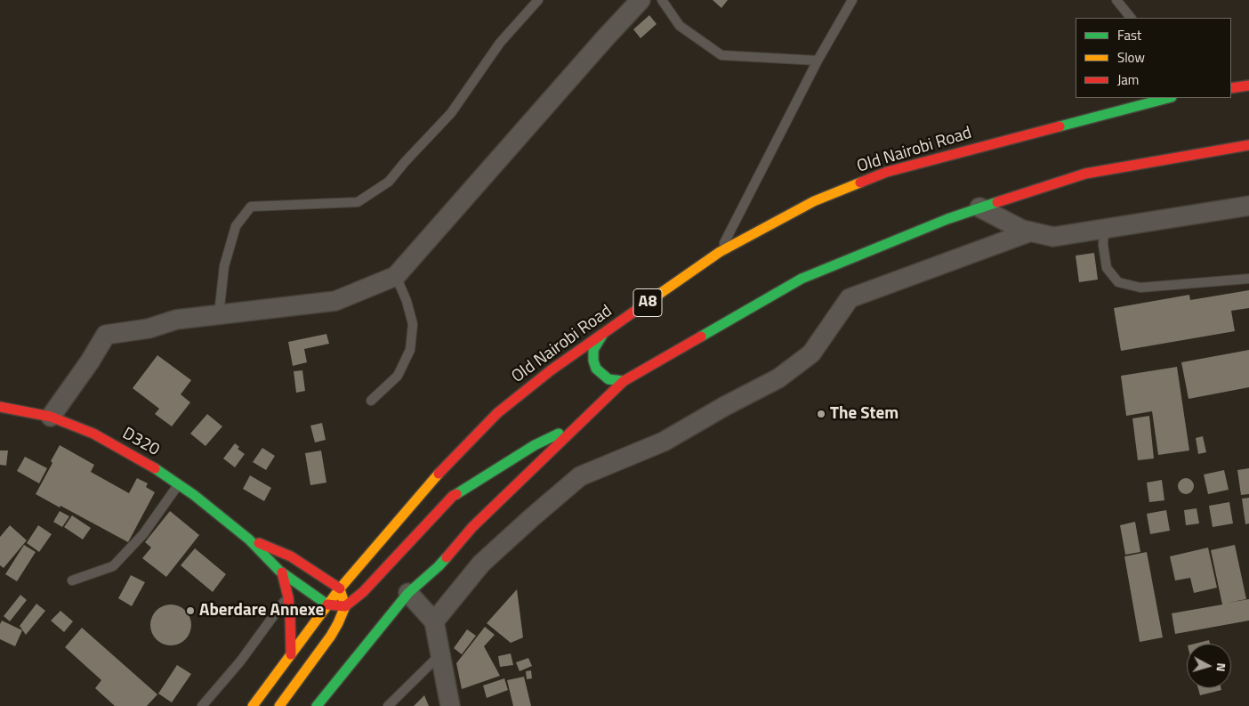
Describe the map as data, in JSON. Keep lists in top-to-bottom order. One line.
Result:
{"streets":{"main road":["Old Nairobi Road","A8","D320"]},"crossings":[["Old Nairobi Road","D320"]],"places":["The Stem","Aberdare Annexe"],"legend":["Fast","Slow","Jam"],"north":"right"}
